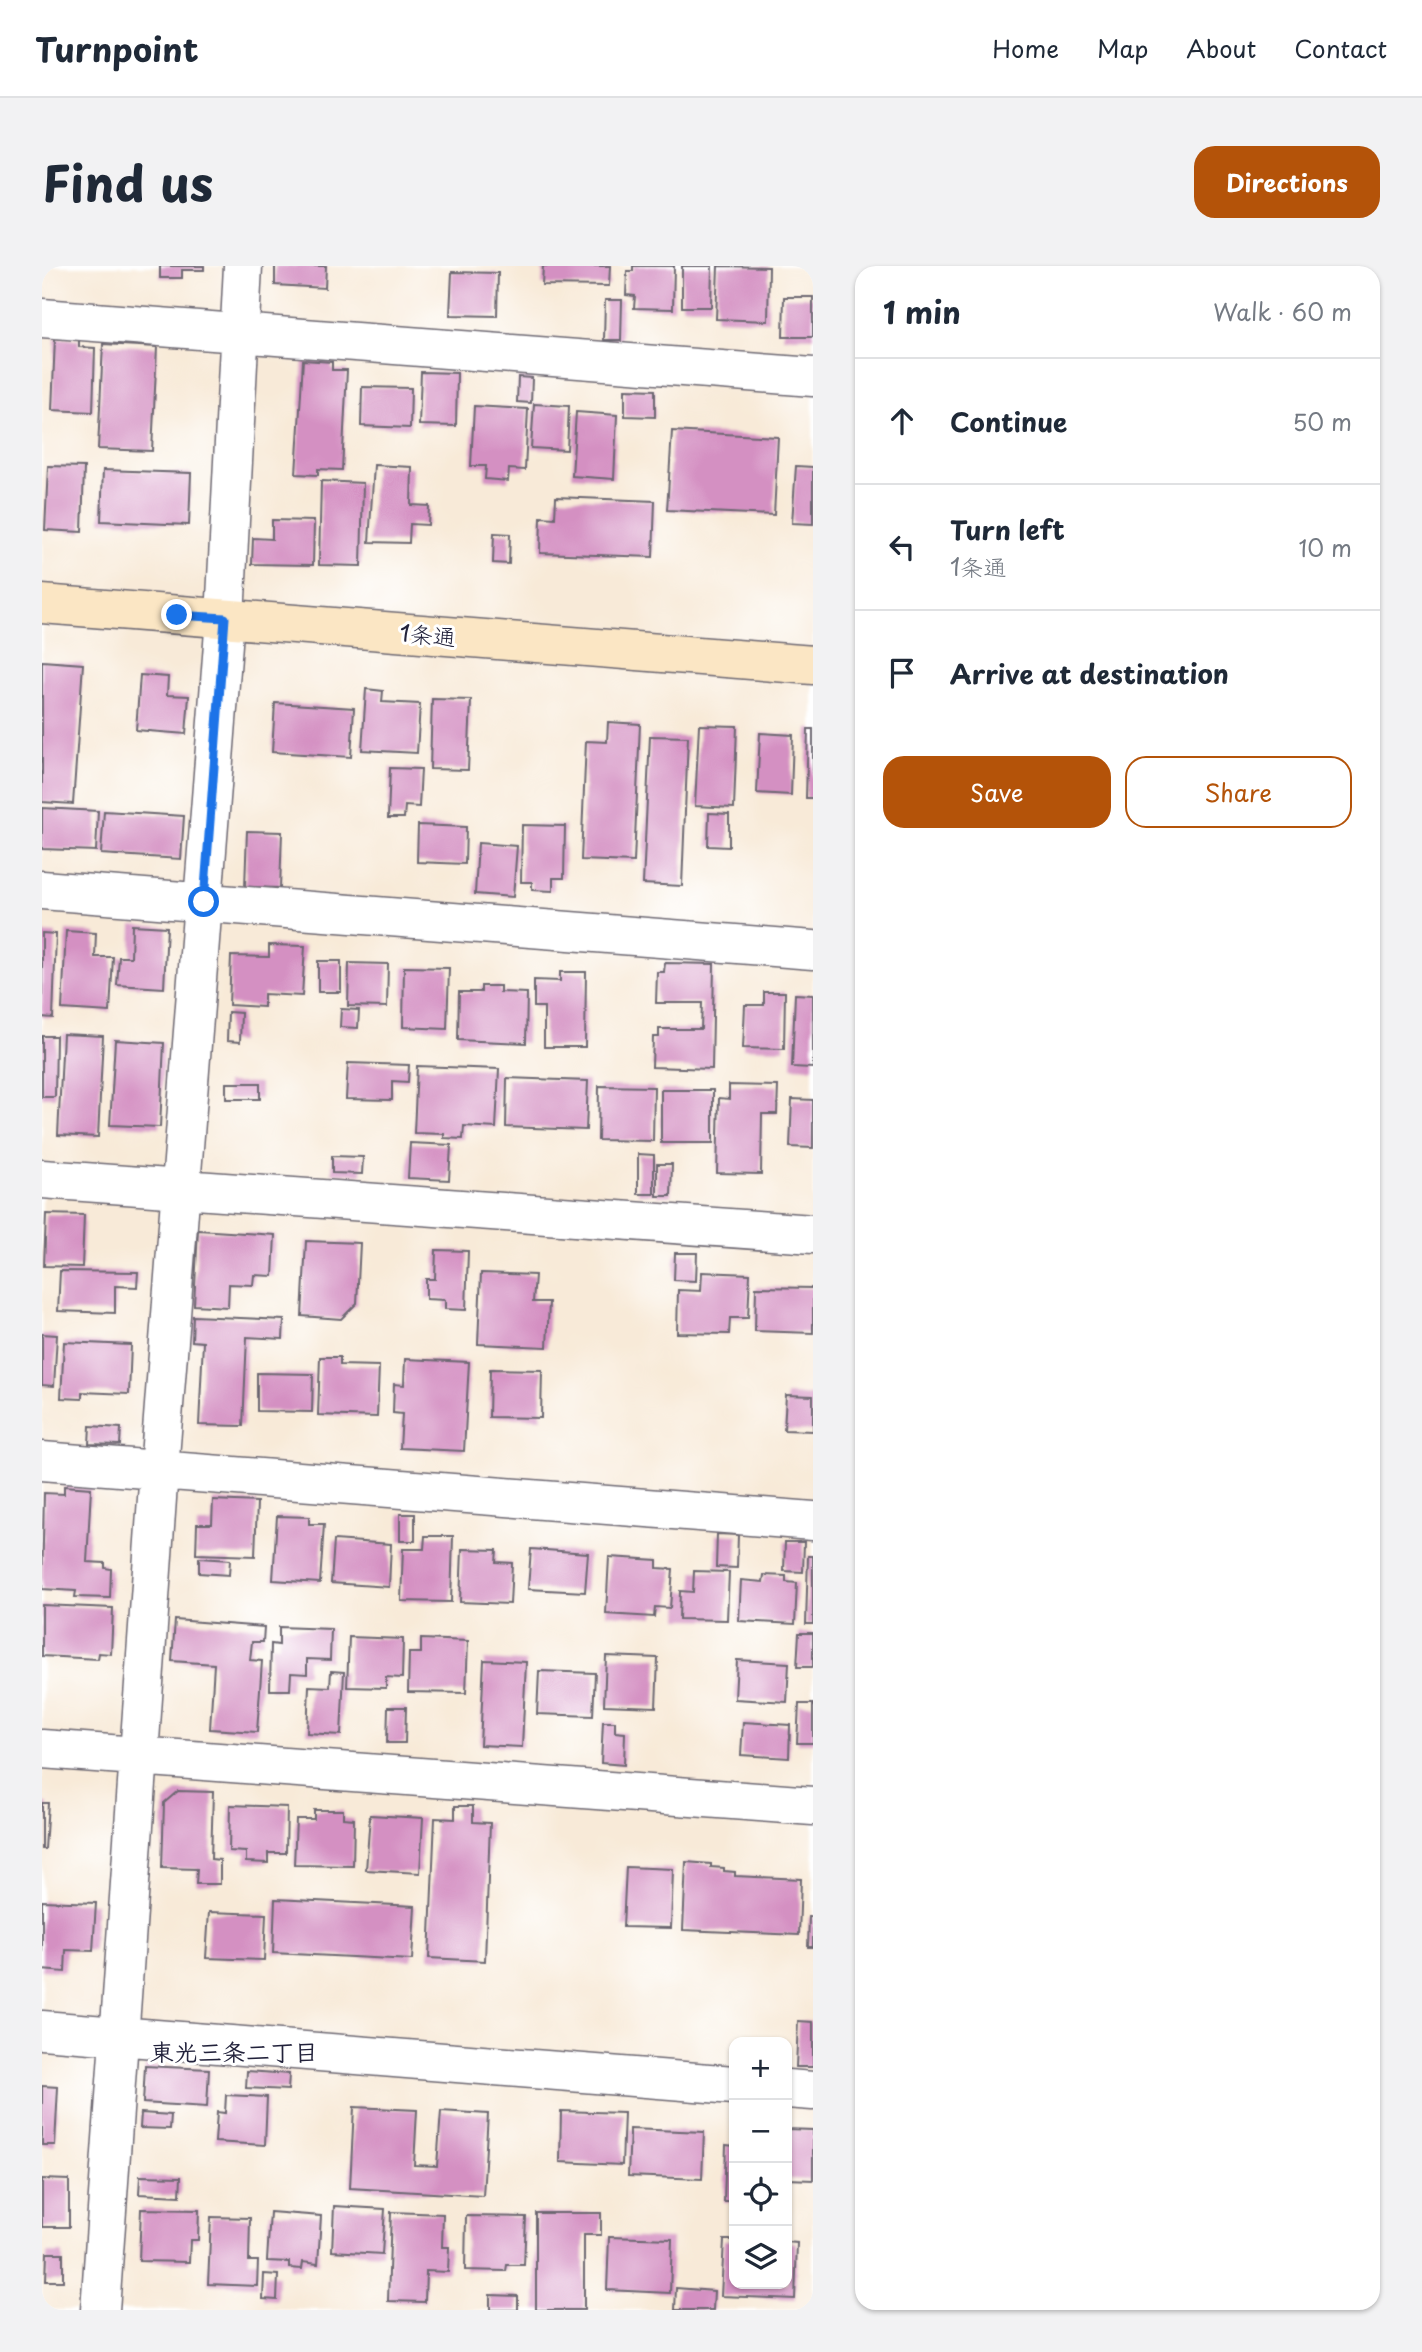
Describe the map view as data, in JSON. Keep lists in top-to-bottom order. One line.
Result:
{"streets":{"main road":["1条通"]},"districts":["東光三条二丁目"],"page":{"header":"Turnpoint","nav":["Home","Map","About","Contact"],"title":"Find us","buttons":["Directions",["Save","Share"]],"heading":["1 min","Walk · 60 m"],"list":[["Continue","50 m"],["Turn left","1条通","10 m"],"Arrive at destination"],"map_buttons":["+","−"]}}
